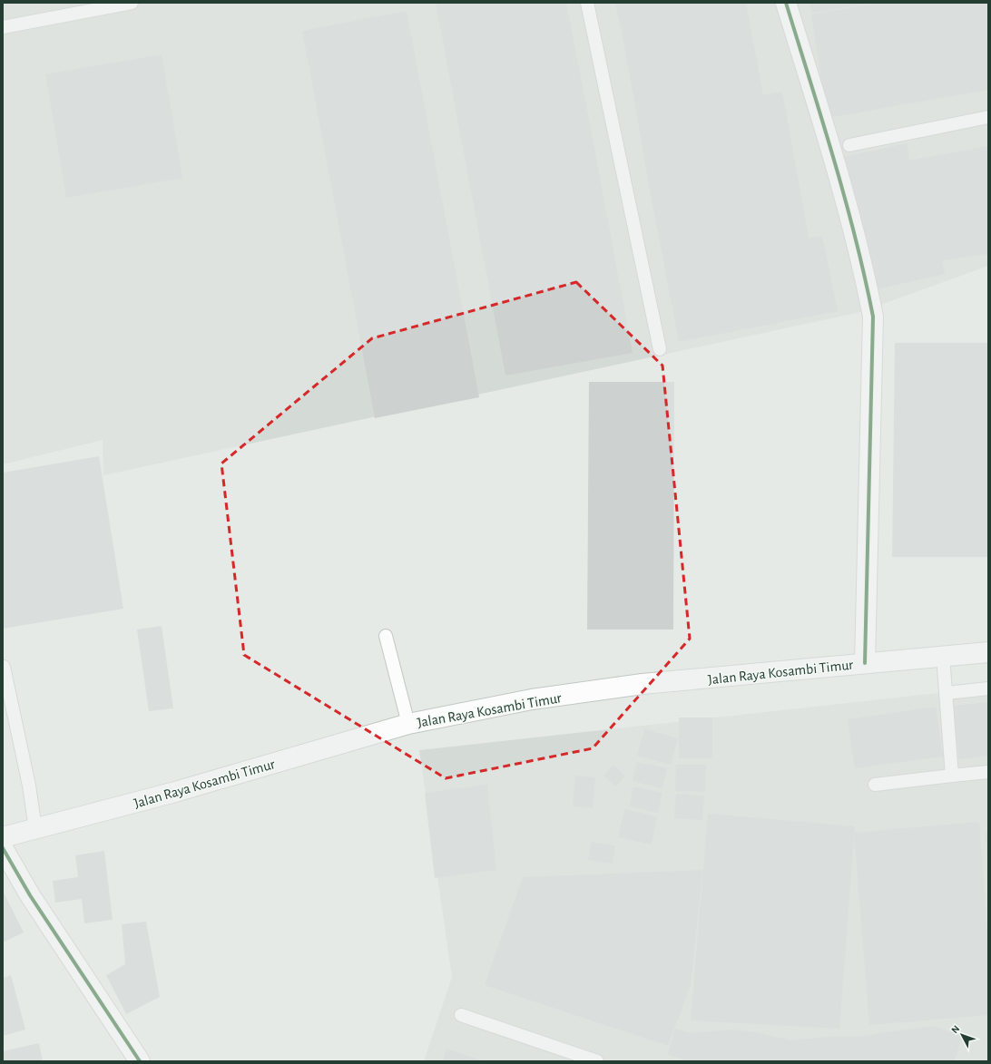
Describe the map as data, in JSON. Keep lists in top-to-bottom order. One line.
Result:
{"streets":{"main road":["Jalan Raya Kosambi Timur"]},"north":"top left"}
